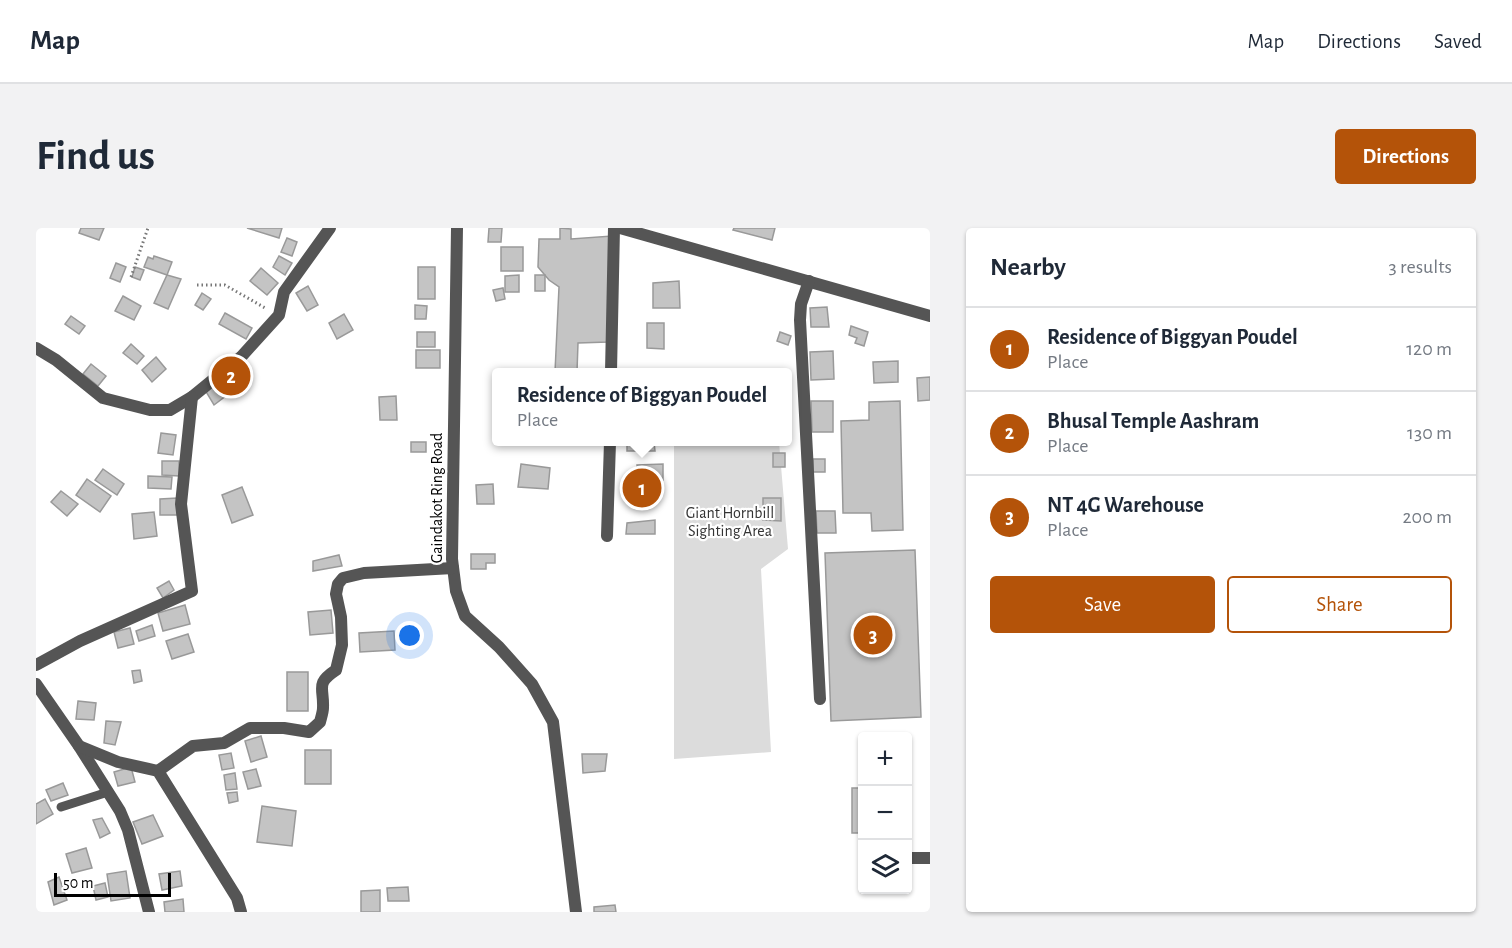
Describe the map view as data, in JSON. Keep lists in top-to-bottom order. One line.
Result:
{"streets":{"street":["Gaindakot Ring Road"]},"parks":["Giant Hornbill Sighting Area"],"scale_bar":"50 m","page":{"header":"Map","nav":["Map","Directions","Saved"],"buttons":["Directions",["Save","Share"]],"title":"Find us","heading":["Nearby","3 results"],"list":[{"mark":"1","name":"Residence of Biggyan Poudel","note":"Place","value":"120 m"},{"mark":"2","name":"Bhusal Temple Aashram","note":"Place","value":"130 m"},{"mark":"3","name":"NT 4G Warehouse","note":"Place","value":"200 m"}],"pins":["2","1","3"],"popup":["Residence of Biggyan Poudel","Place"],"map_buttons":["+","−"],"scale":"50 m"}}
